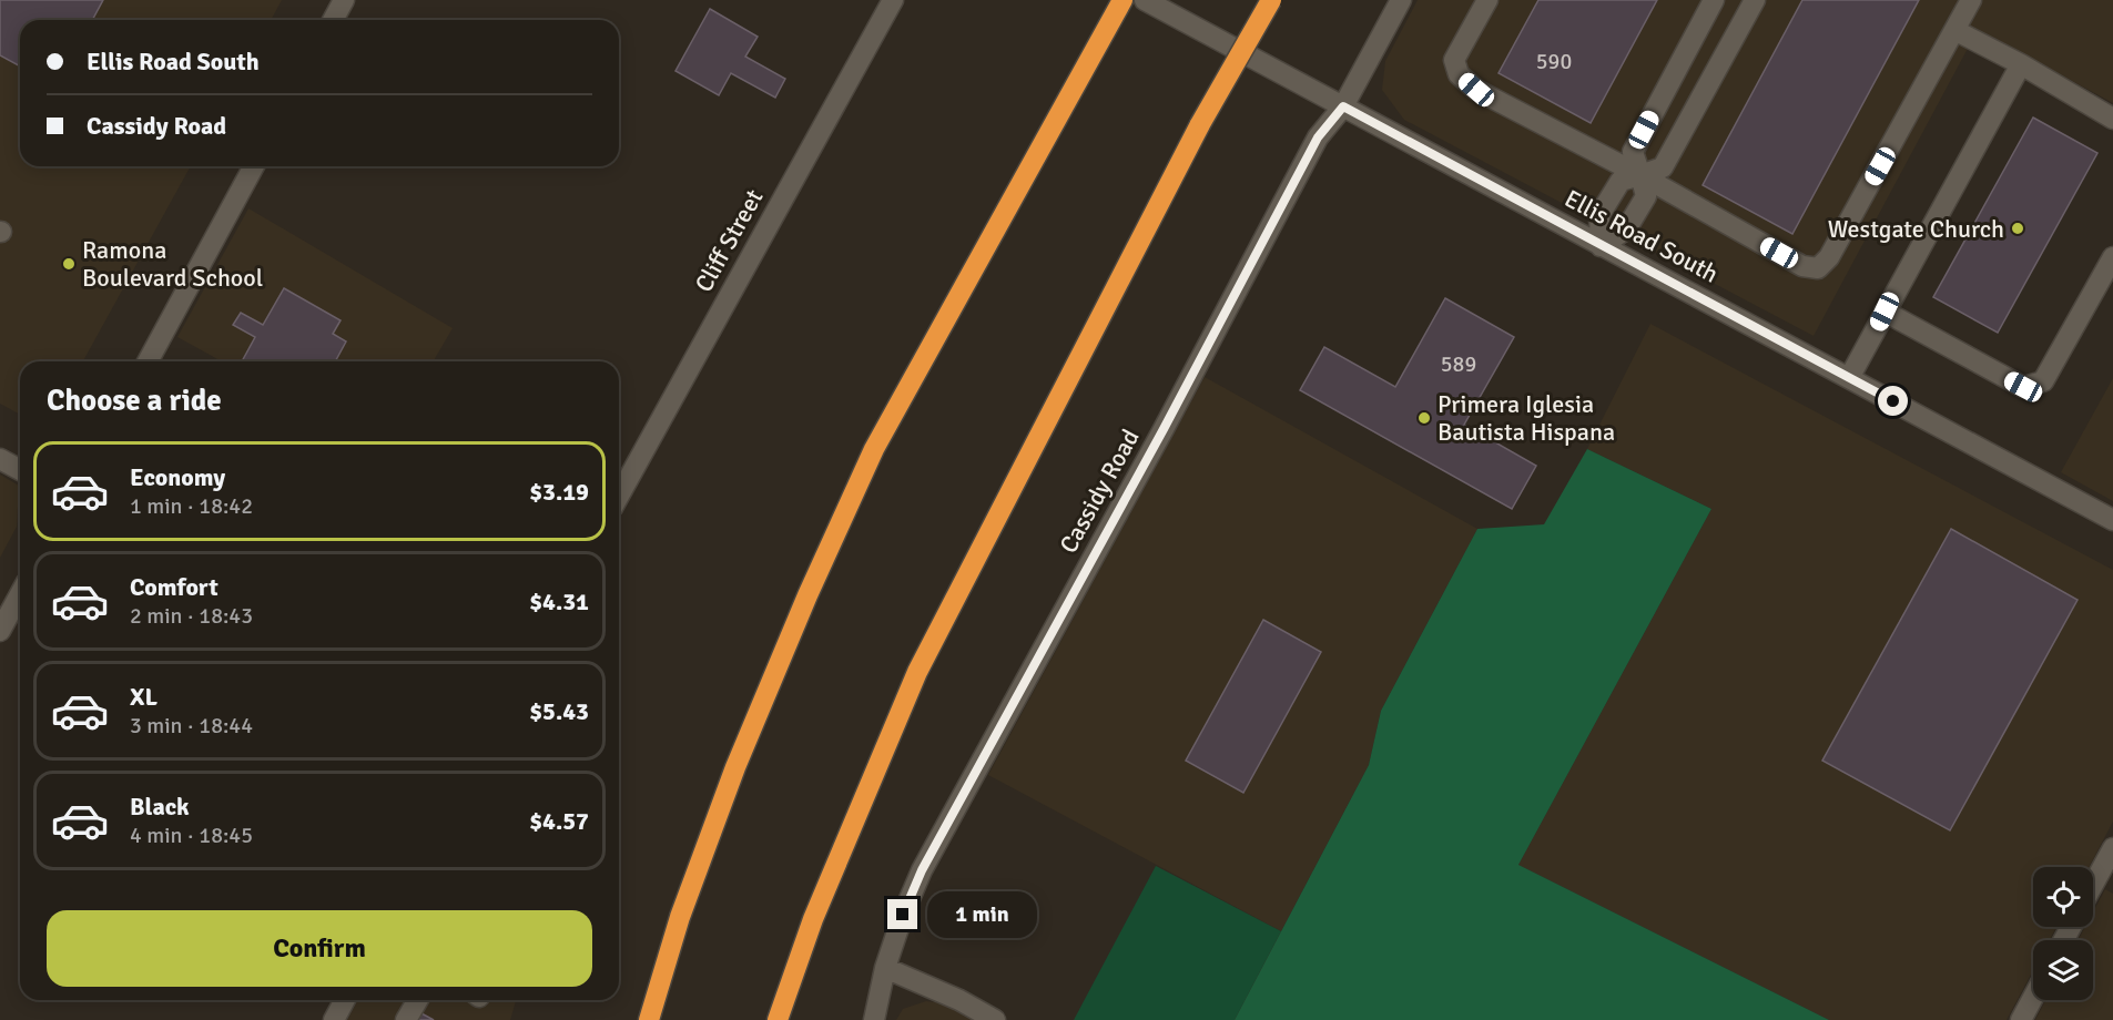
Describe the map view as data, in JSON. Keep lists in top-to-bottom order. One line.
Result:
{"streets":{"street":["Ellis Road South","Cliff Street","Cassidy Road"]},"crossings":[["Ellis Road South","Cassidy Road"]],"places":["Westgate Church","Ramona Boulevard School","Primera Iglesia Bautista Hispana"],"house_numbers":["590","589"],"page":{"banner":["Ellis Road South","Cassidy Road"],"heading":"Choose a ride","list":[{"name":"Economy","note":"1 min · 18:42","value":"$3.19"},{"name":"Comfort","note":"2 min · 18:43","value":"$4.31"},{"name":"XL","note":"3 min · 18:44","value":"$5.43"},{"name":"Black","note":"4 min · 18:45","value":"$4.57"}],"bubble":"1 min","buttons":"Confirm"}}
